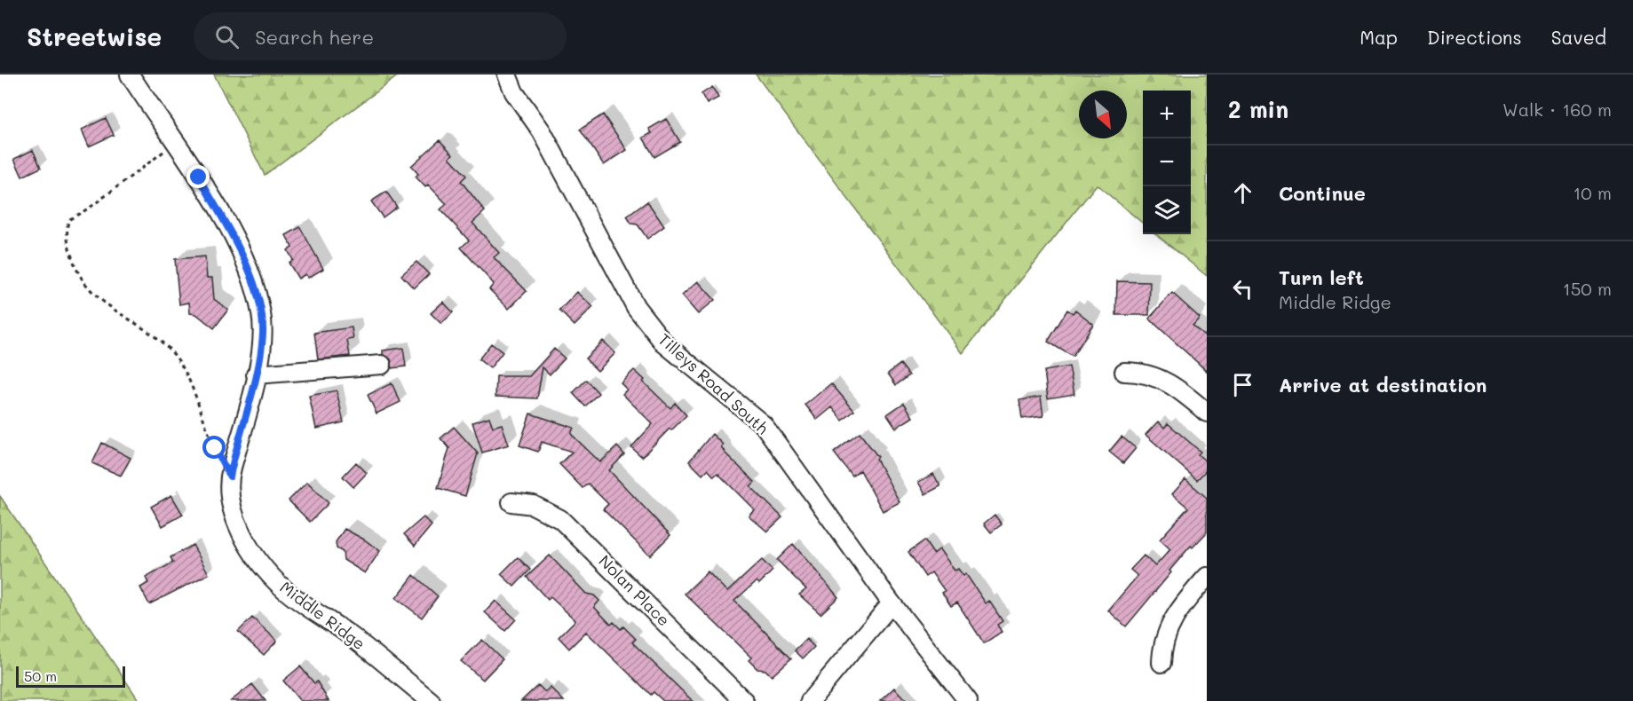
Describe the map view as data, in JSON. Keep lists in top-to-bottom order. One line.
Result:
{"streets":{"street":["Tilleys Road South","Nolan Place","Middle Ridge"]},"scale_bar":"50 m","north":"bottom right","page":{"header":"Streetwise","search":"Search here","nav":["Map","Directions","Saved"],"heading":["2 min","Walk · 160 m"],"map_buttons":["+","−"],"list":[["Continue","10 m"],["Turn left","Middle Ridge","150 m"],"Arrive at destination"],"scale":"50 m"}}
